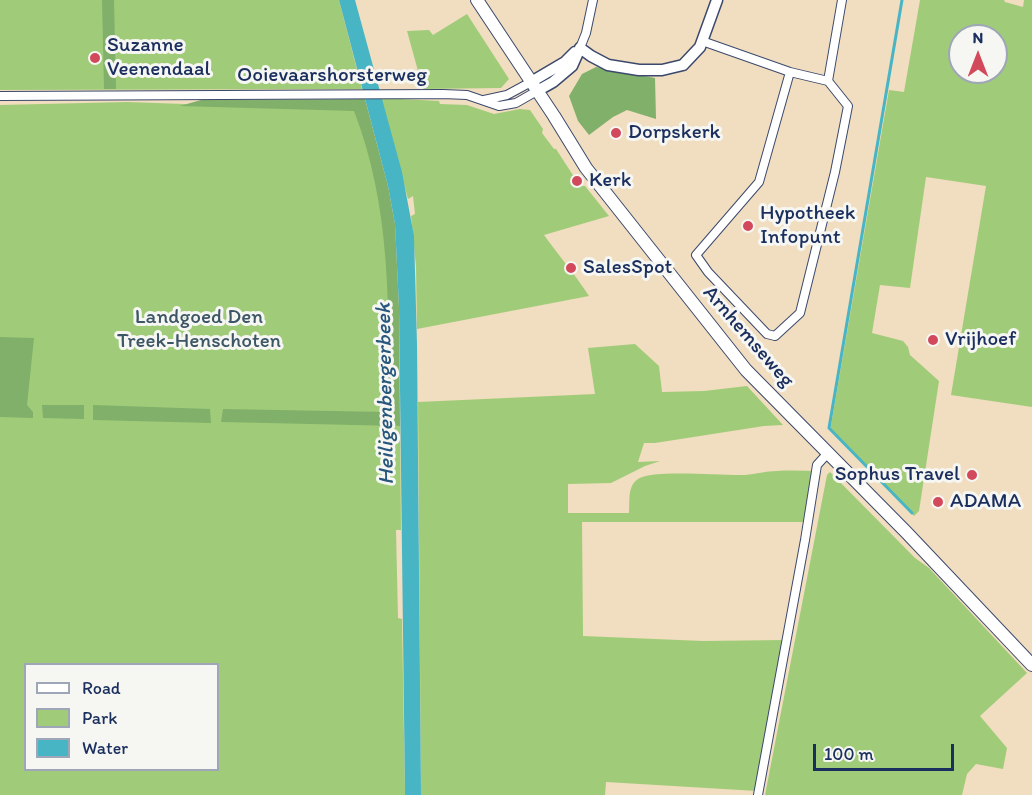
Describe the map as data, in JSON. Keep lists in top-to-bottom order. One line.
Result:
{"streets":{"main road":["Arnhemseweg"],"street":["Ooievaarshorsterweg"]},"crossings":[["Ooievaarshorsterweg","Arnhemseweg"]],"water":["Heiligenbergerbeek"],"parks":["Landgoed Den Treek-Henschoten"],"places":["Suzanne Veenendaal","Dorpskerk","Kerk","Hypotheek Infopunt","SalesSpot","Vrijhoef","Sophus Travel","ADAMA"],"legend":["Road","Park","Water"],"scale_bar":"100 m","north":"top"}
